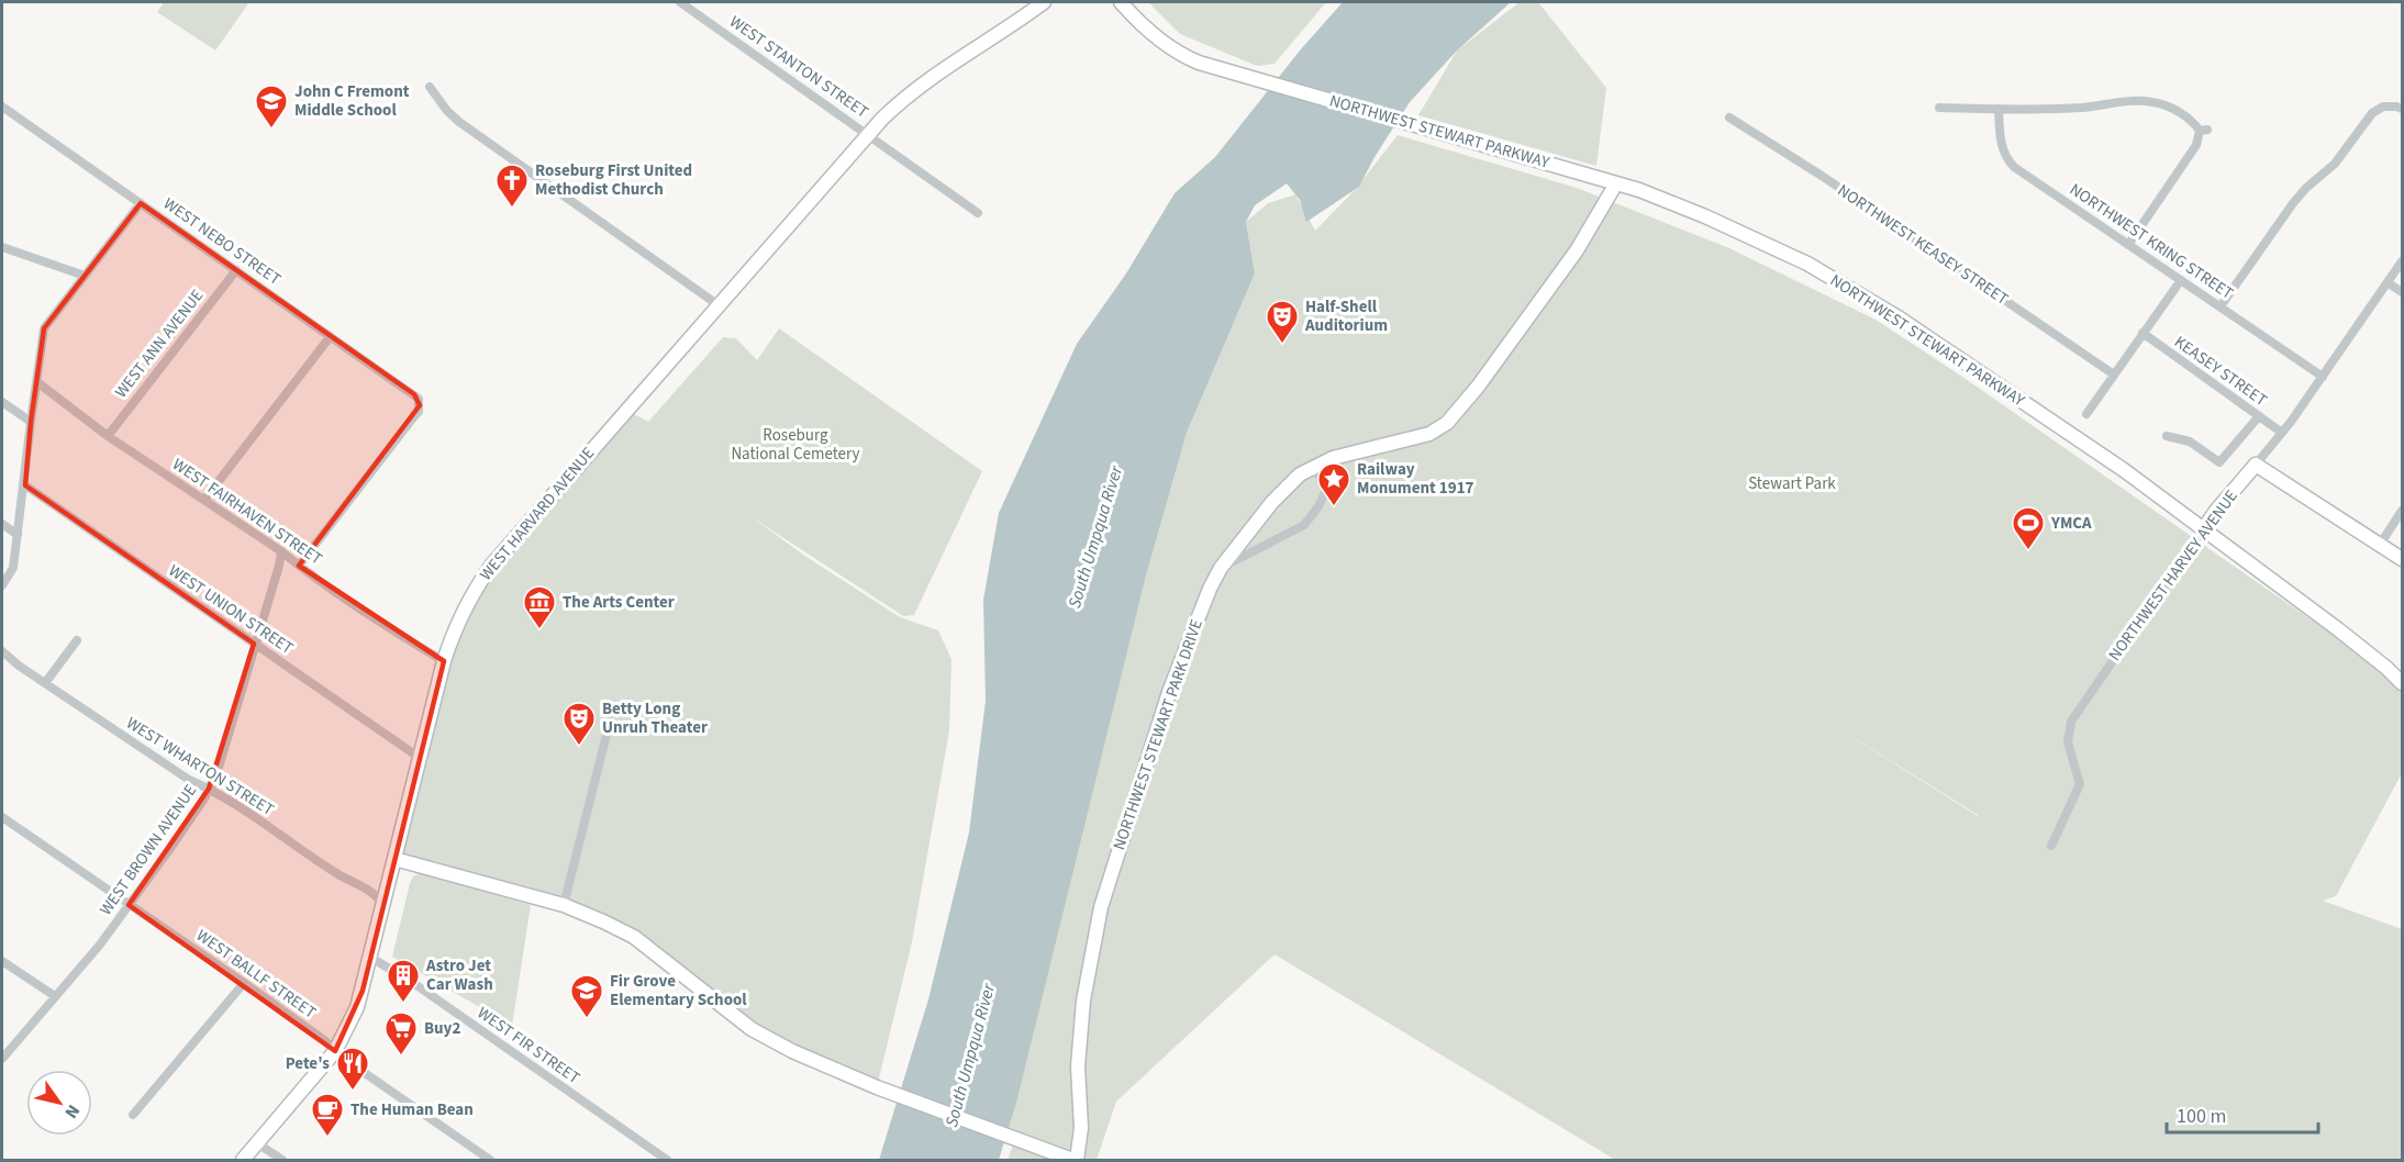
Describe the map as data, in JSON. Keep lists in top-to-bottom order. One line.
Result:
{"streets":{"main road":["NORTHWEST STEWART PARKWAY","WEST HARVARD AVENUE","NORTHWEST HARVEY AVENUE","NORTHWEST STEWART PARK DRIVE"],"street":["WEST STANTON STREET","WEST NEBO STREET","NORTHWEST KRING STREET","NORTHWEST KEASEY STREET","WEST ANN AVENUE","KEASEY STREET","WEST FAIRHAVEN STREET","WEST UNION STREET","WEST WHARTON STREET","WEST BROWN AVENUE","WEST BALLF STREET","WEST FIR STREET"]},"crossings":[["WEST STANTON STREET","WEST HARVARD AVENUE"],["NORTHWEST STEWART PARKWAY","NORTHWEST HARVEY AVENUE"],["NORTHWEST STEWART PARKWAY","NORTHWEST STEWART PARK DRIVE"],["WEST NEBO STREET","WEST ANN AVENUE"],["WEST NEBO STREET","WEST FAIRHAVEN STREET"],["NORTHWEST KRING STREET","NORTHWEST HARVEY AVENUE"],["WEST ANN AVENUE","WEST FAIRHAVEN STREET"],["KEASEY STREET","NORTHWEST HARVEY AVENUE"],["WEST FAIRHAVEN STREET","WEST HARVARD AVENUE"],["WEST FAIRHAVEN STREET","WEST BROWN AVENUE"],["WEST HARVARD AVENUE","WEST UNION STREET"],["WEST HARVARD AVENUE","NORTHWEST STEWART PARK DRIVE"],["WEST HARVARD AVENUE","WEST WHARTON STREET"],["WEST HARVARD AVENUE","WEST BALLF STREET"],["WEST HARVARD AVENUE","WEST FIR STREET"],["WEST UNION STREET","WEST BROWN AVENUE"],["WEST WHARTON STREET","WEST BROWN AVENUE"],["WEST BROWN AVENUE","WEST BALLF STREET"]],"water":["South Umpqua River"],"parks":["Roseburg National Cemetery","Stewart Park"],"places":{"school or university":["John C Fremont Middle School","Fir Grove Elementary School"],"church":["Roseburg First United Methodist Church"],"theatre":["Half-Shell Auditorium","Betty Long Unruh Theater"],"place":["Railway Monument 1917"],"sports":["YMCA"],"museum":["The Arts Center"],"building":["Astro Jet Car Wash"],"supermarket":["Buy2"],"restaurant":["Pete's"],"cafe":["The Human Bean"]},"scale_bar":"100 m","north":"bottom right"}
